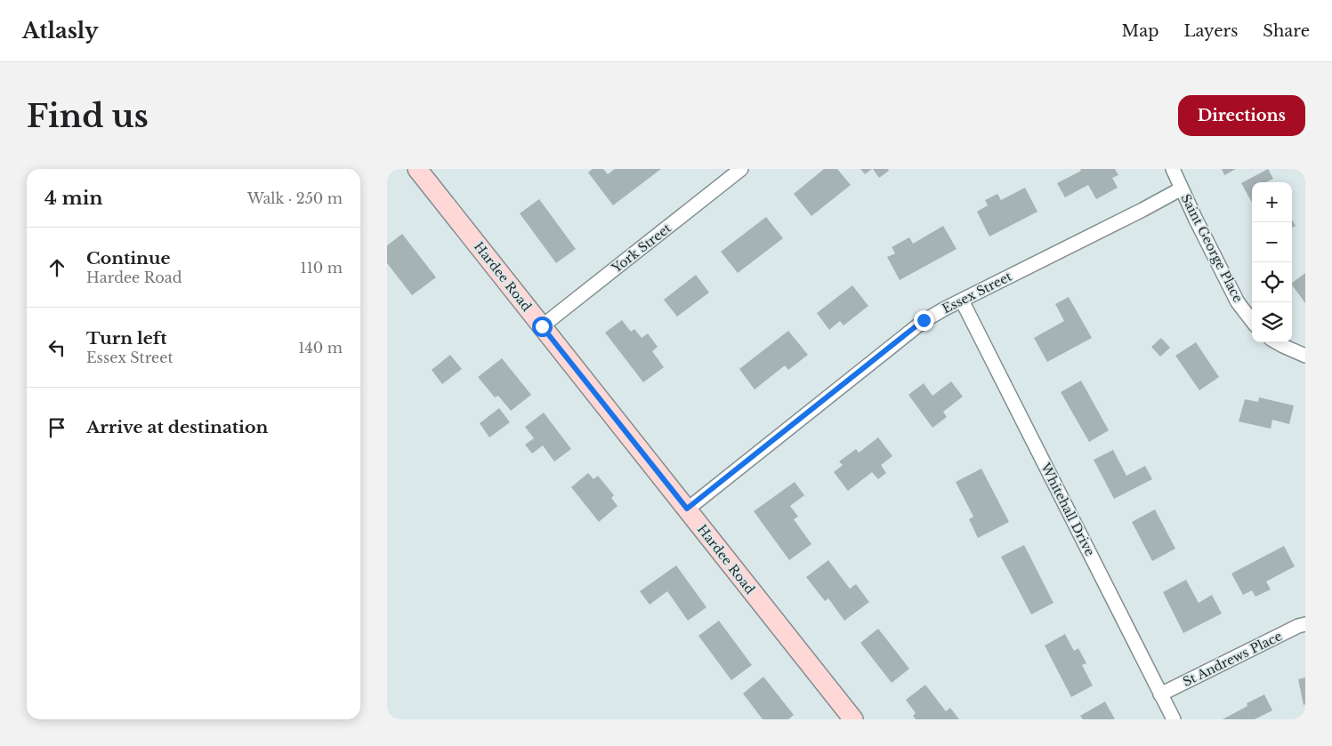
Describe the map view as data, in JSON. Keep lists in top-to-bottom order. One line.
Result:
{"streets":{"street":["York Street","Saint George Place","Hardee Road","Essex Street","Whitehall Drive","St Andrews Place"]},"crossings":[["York Street","Hardee Road"],["Saint George Place","Essex Street"],["Hardee Road","Essex Street"],["Essex Street","Whitehall Drive"],["Whitehall Drive","St Andrews Place"]],"page":{"header":"Atlasly","nav":["Map","Layers","Share"],"buttons":"Directions","title":"Find us","heading":["4 min","Walk · 250 m"],"map_buttons":["+","−"],"list":[["Continue","Hardee Road","110 m"],["Turn left","Essex Street","140 m"],"Arrive at destination"]}}
